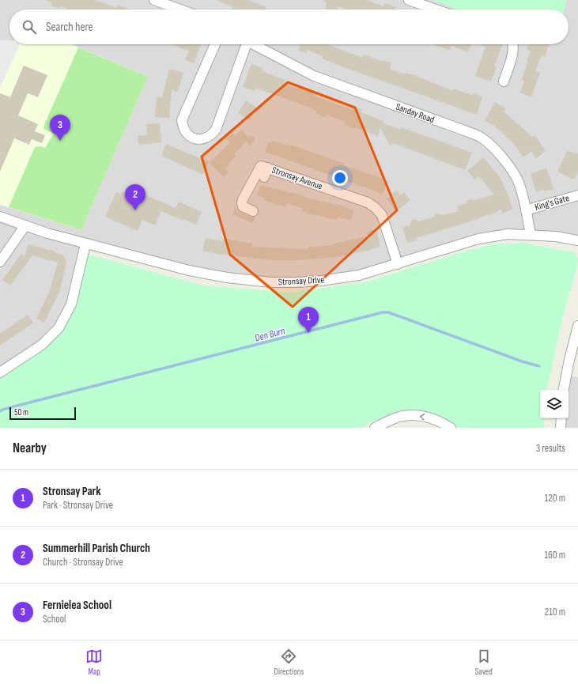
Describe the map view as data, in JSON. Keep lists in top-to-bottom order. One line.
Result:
{"streets":{"street":["Sanday Road","Stronsay Avenue","King's Gate","Stronsay Drive"]},"crossings":[["Sanday Road","King's Gate"],["Sanday Road","Stronsay Drive"],["Stronsay Avenue","Stronsay Drive"]],"water":["Den Burn"],"scale_bar":"50 m","page":{"search":"Search here","pins":["3","2","1"],"scale":"50 m","heading":["Nearby","3 results"],"list":[{"mark":"1","name":"Stronsay Park","note":"Park · Stronsay Drive","value":"120 m"},{"mark":"2","name":"Summerhill Parish Church","note":"Church · Stronsay Drive","value":"160 m"},{"mark":"3","name":"Fernielea School","note":"School","value":"210 m"}],"nav":["Map","Directions","Saved"]}}
